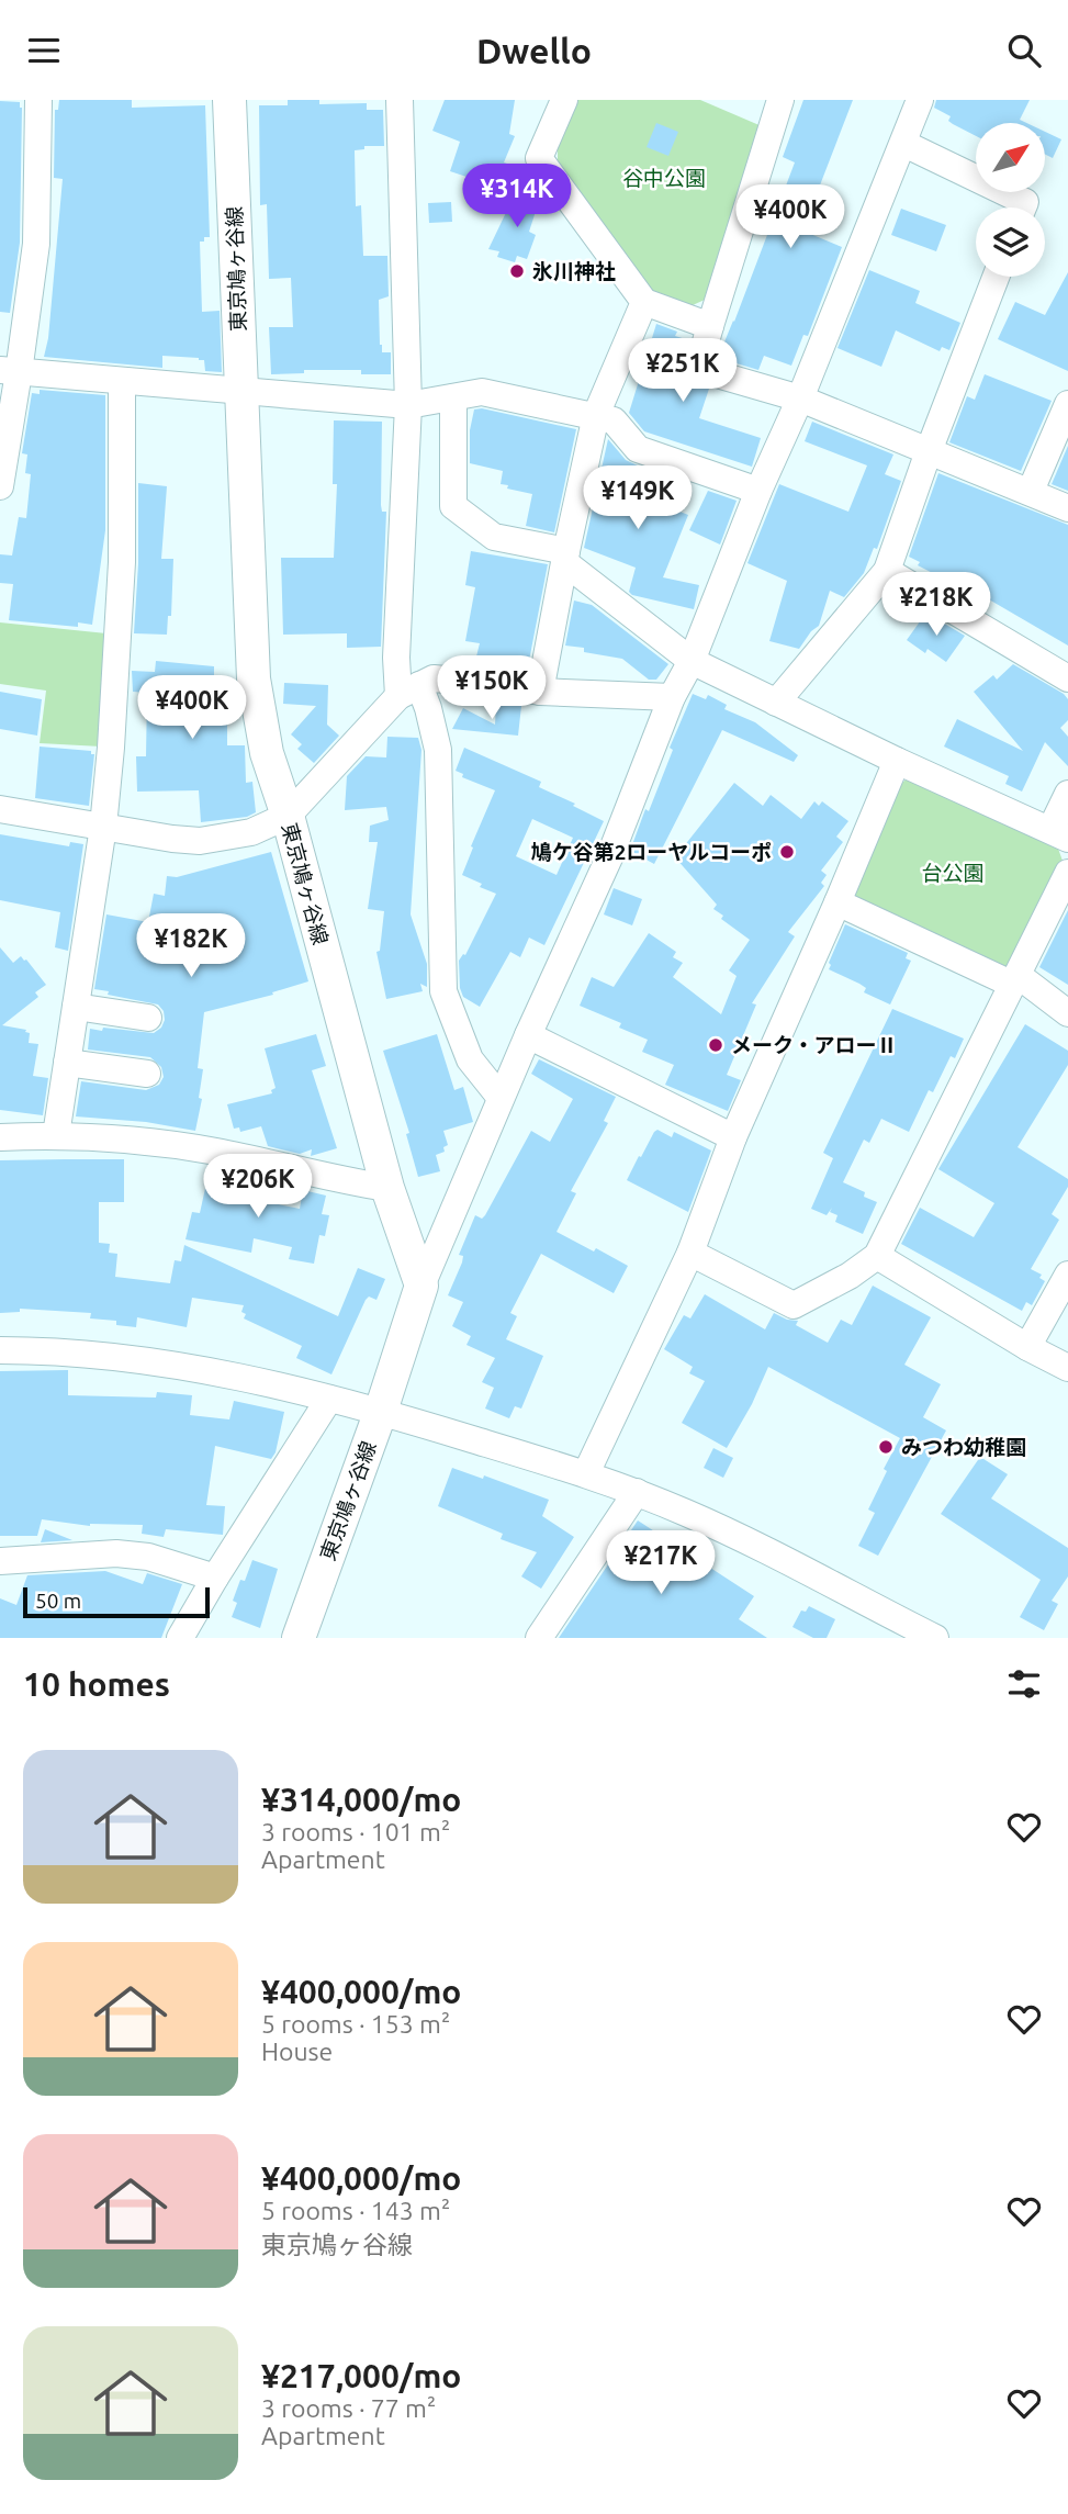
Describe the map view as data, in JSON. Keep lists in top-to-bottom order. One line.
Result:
{"streets":{"main road":["東京鳩ヶ谷線"]},"parks":["谷中公園","台公園"],"places":["氷川神社","鳩ケ谷第2ローヤルコーポ","メーク・アローⅡ","みつわ幼稚園"],"scale_bar":"50 m","north":"top right","page":{"header":"Dwello","price":["¥314K","¥400K","¥251K","¥149K","¥218K","¥150K","¥400K","¥182K","¥206K","¥217K"],"scale":"50 m","heading":"10 homes","list":[{"name":"¥314,000/mo","note":"3 rooms · 101 m² · Apartment"},{"name":"¥400,000/mo","note":"5 rooms · 153 m² · House"},{"name":"¥400,000/mo","note":"5 rooms · 143 m² · 東京鳩ヶ谷線"},{"name":"¥217,000/mo","note":"3 rooms · 77 m² · Apartment"}]}}
